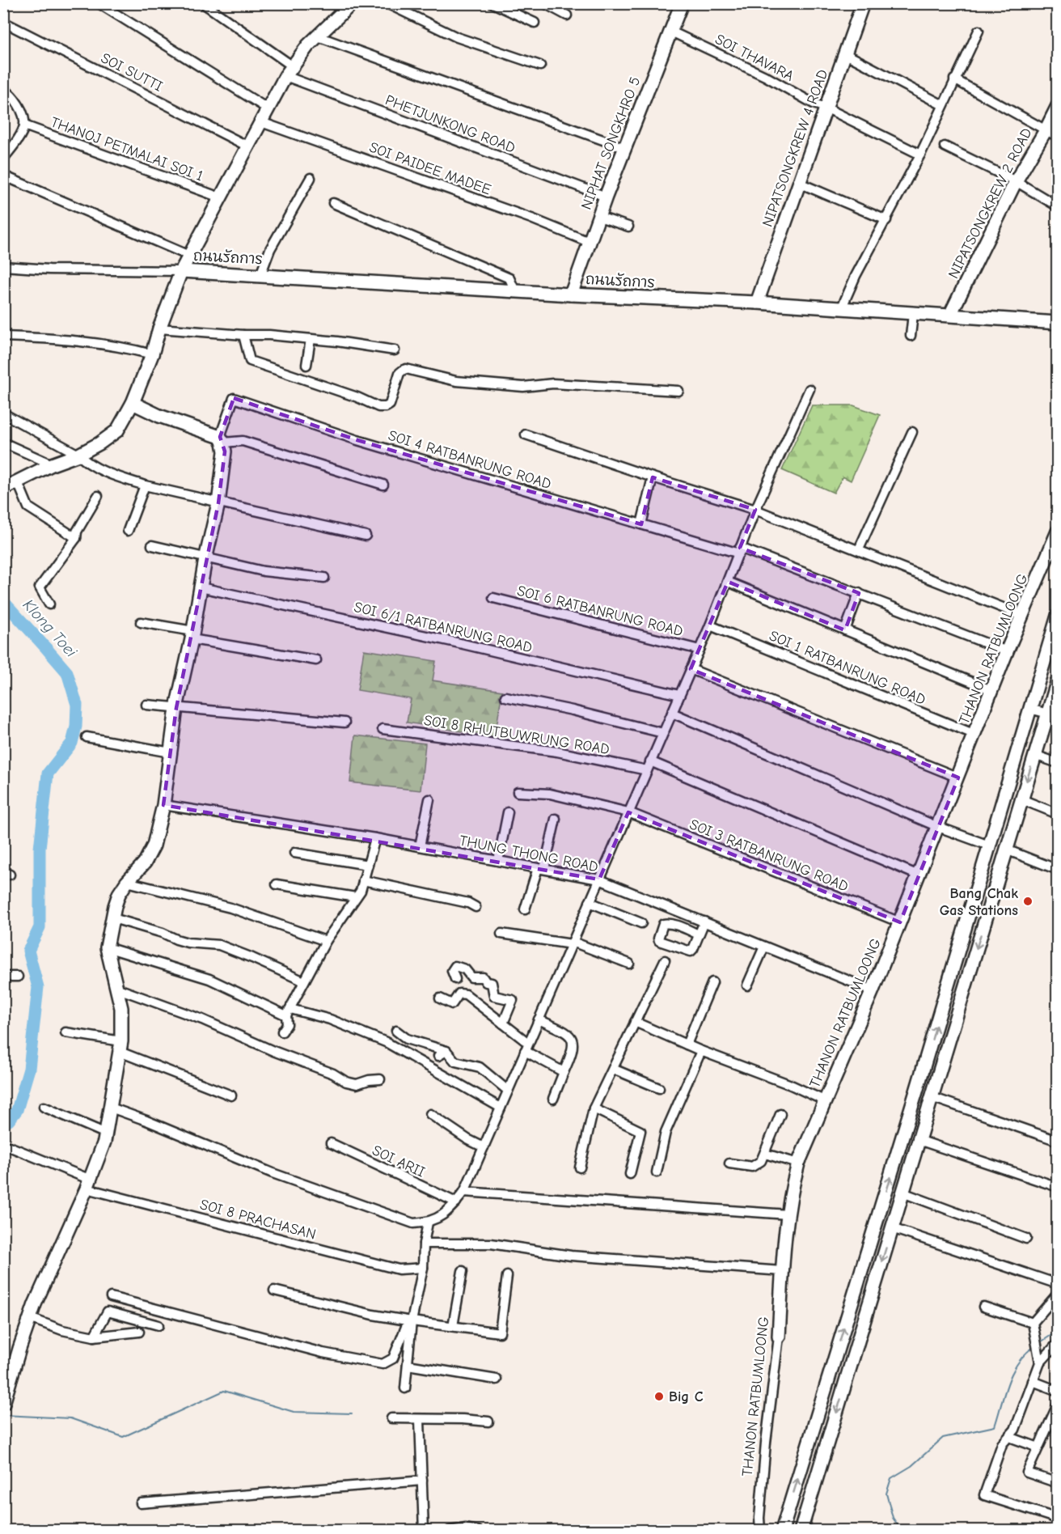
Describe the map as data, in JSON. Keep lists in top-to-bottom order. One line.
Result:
{"streets":{"street":["SOI THAVARA","SOI SUTTI","PHETJUNKONG ROAD","NIPHAT SONGKHRO 5","NIPATSONGKREW 4 ROAD","THANOJ PETMALAI SOI 1","SOI PAIDEE MADEE","NIPATSONGKREW 2 ROAD","ถนนรัถการ","SOI 4 RATBANRUNG ROAD","SOI 6 RATBANRUNG ROAD","SOI 6/1 RATBANRUNG ROAD","THANON RATBUMLOONG","SOI 1 RATBANRUNG ROAD","SOI 8 RHUTBUWRUNG ROAD","THUNG THONG ROAD","SOI 3 RATBANRUNG ROAD","SOI ARII","SOI 8 PRACHASAN"]},"crossings":[["SOI THAVARA","NIPHAT SONGKHRO 5"],["SOI THAVARA","NIPATSONGKREW 4 ROAD"],["PHETJUNKONG ROAD","NIPHAT SONGKHRO 5"],["NIPHAT SONGKHRO 5","SOI PAIDEE MADEE"],["NIPHAT SONGKHRO 5","ถนนรัถการ"],["NIPATSONGKREW 4 ROAD","ถนนรัถการ"],["NIPATSONGKREW 2 ROAD","ถนนรัถการ"],["SOI 4 RATBANRUNG ROAD","THANON RATBUMLOONG"],["THANON RATBUMLOONG","SOI 1 RATBANRUNG ROAD"],["THANON RATBUMLOONG","SOI 8 RHUTBUWRUNG ROAD"],["THANON RATBUMLOONG","THUNG THONG ROAD"],["THANON RATBUMLOONG","SOI 3 RATBANRUNG ROAD"]],"water":["Klong Toei"],"places":["Bang Chak Gas Stations","Big C"]}
